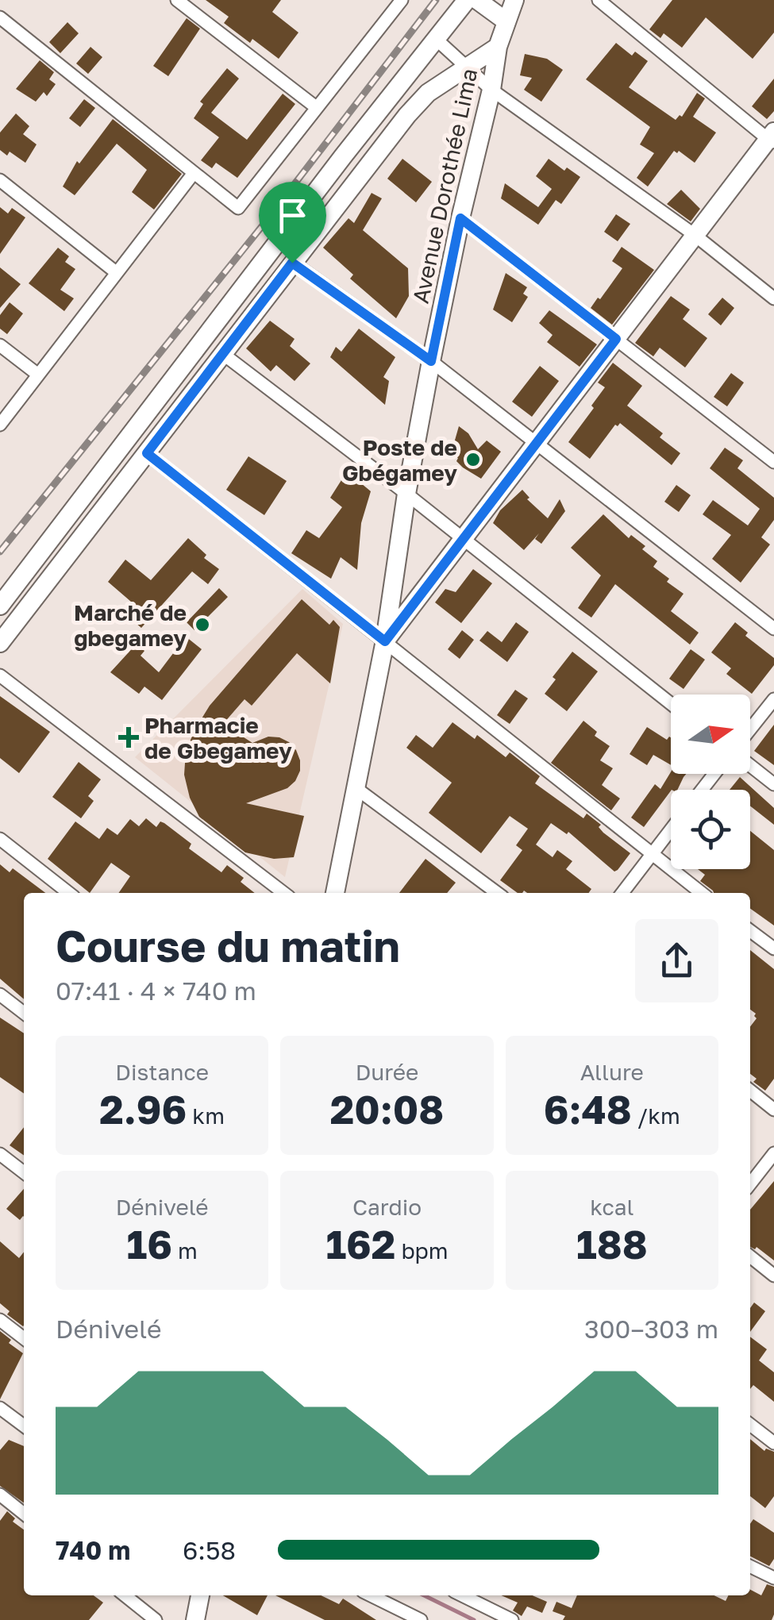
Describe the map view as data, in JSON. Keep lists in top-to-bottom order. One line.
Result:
{"streets":{"main road":["Avenue Dorothée Lima"]},"places":{"other":["Poste de Gbégamey","Marché de gbegamey"],"health":["Pharmacie de Gbegamey"]},"north":"right","page":{"heading":["Course du matin","07:41 · 4 × 740 m"],"stats":[["Distance","2.96 km"],["Durée","20:08"],["Allure","6:48 /km"],["Dénivelé","16 m"],["Cardio","162 bpm"],["kcal","188"]],"chart":["Dénivelé","300–303 m"],"list":[{"name":"740 m","note":"6:58"}]}}
